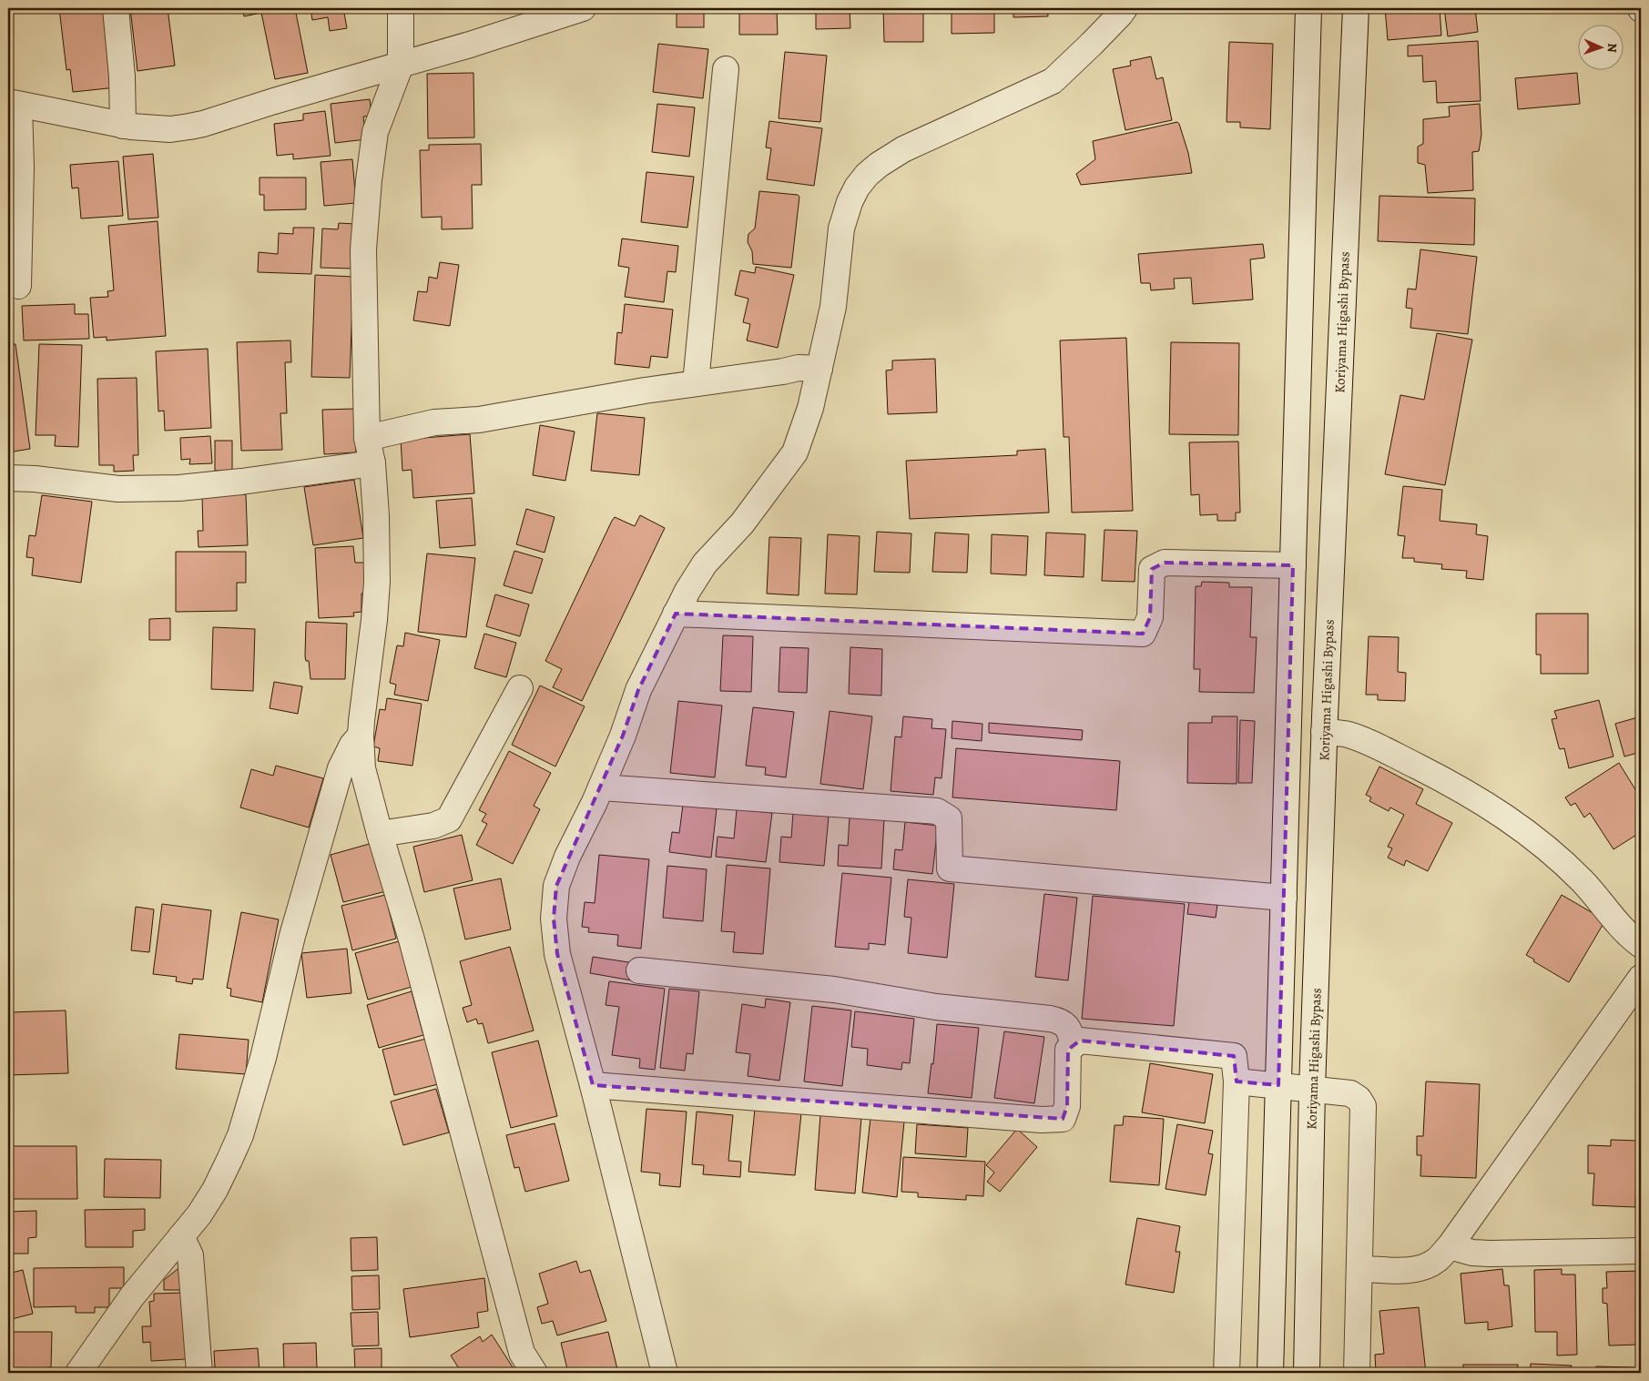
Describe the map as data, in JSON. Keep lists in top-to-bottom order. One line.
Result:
{"streets":{"street":["Koriyama Higashi Bypass"]},"north":"right"}
